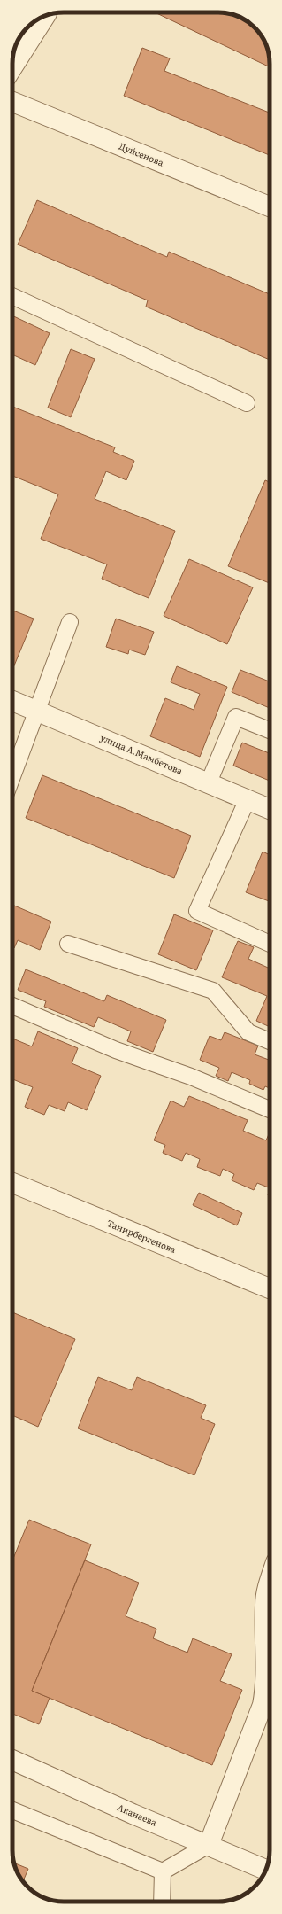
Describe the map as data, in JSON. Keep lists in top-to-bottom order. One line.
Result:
{"streets":{"street":["Дуйсенова","улица А.Мамбетова","Танирбергенова","Аканаева"]}}
